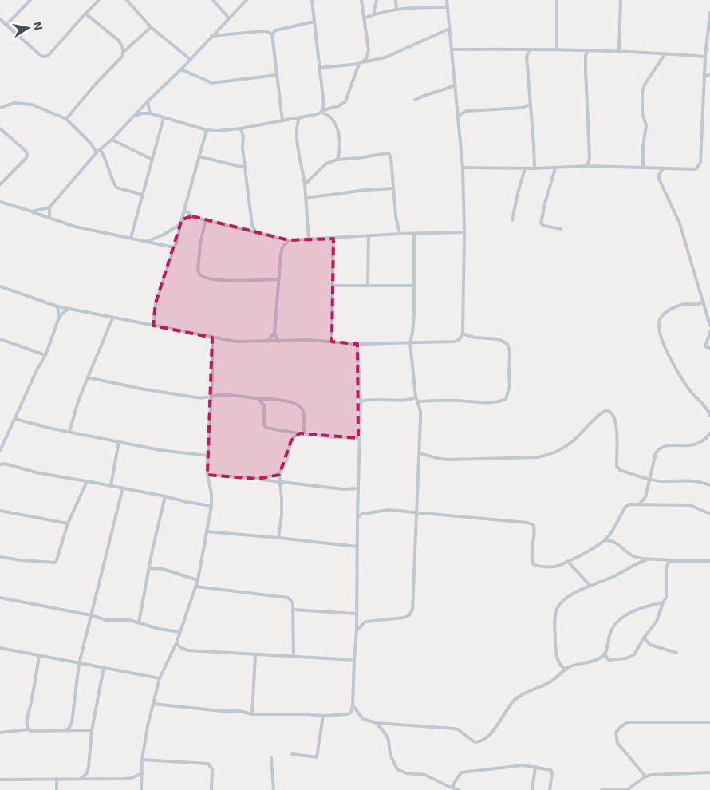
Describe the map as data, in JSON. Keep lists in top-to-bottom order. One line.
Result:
{"north":"right"}
